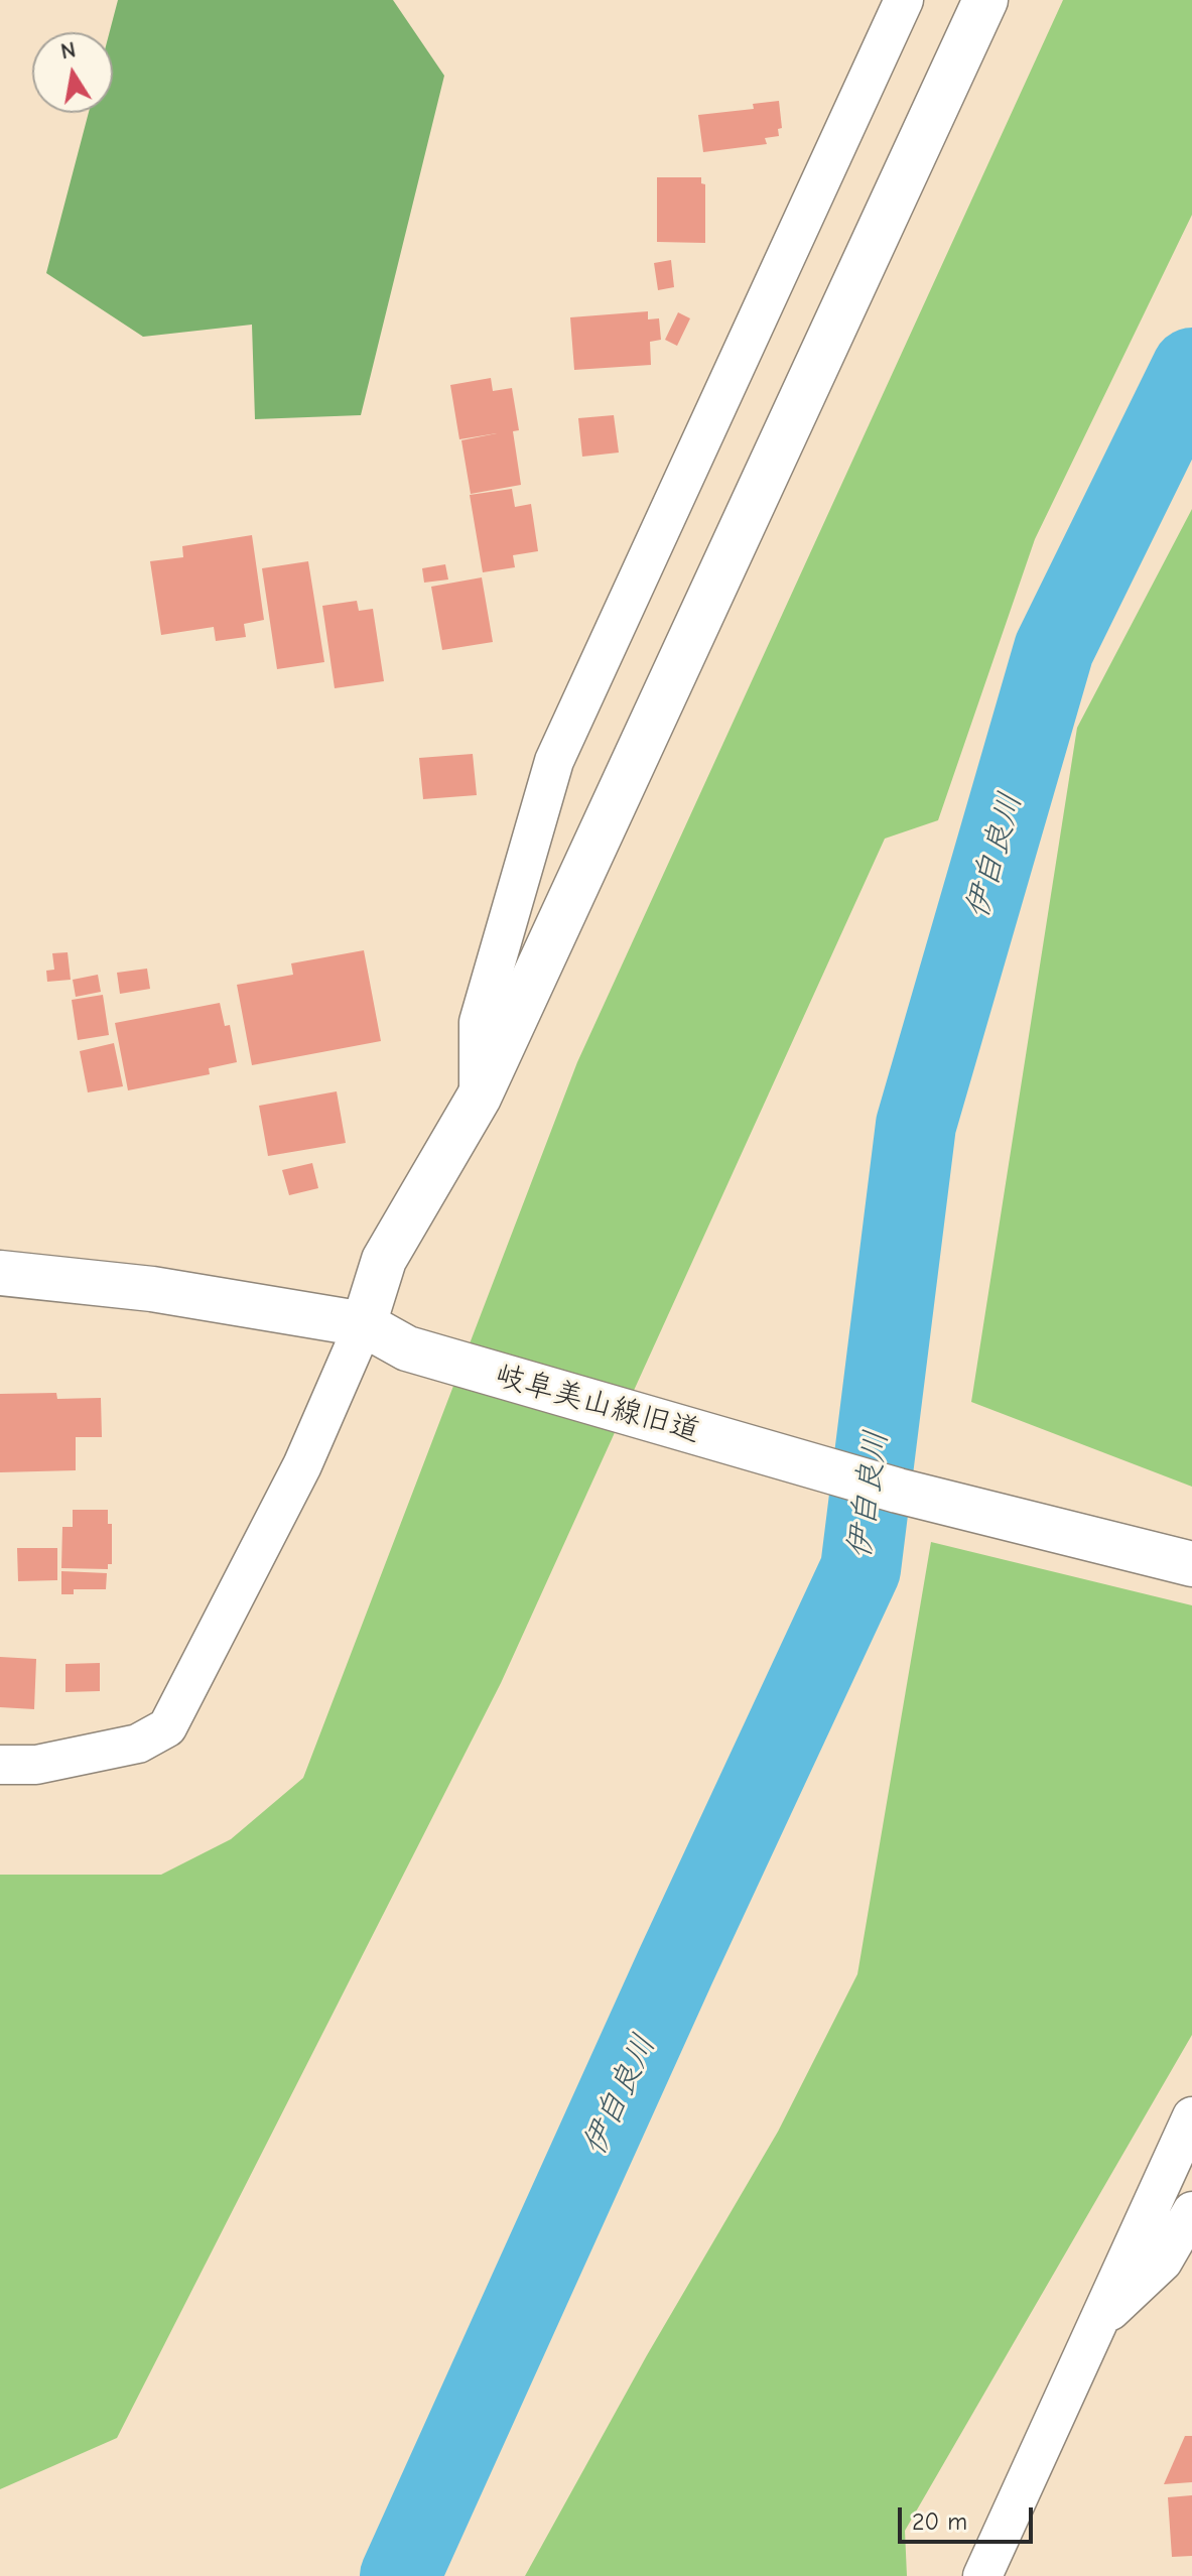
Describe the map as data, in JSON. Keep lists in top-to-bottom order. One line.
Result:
{"streets":{"street":["岐阜美山線旧道"]},"water":["伊自良川"],"scale_bar":"20 m","north":"top"}
